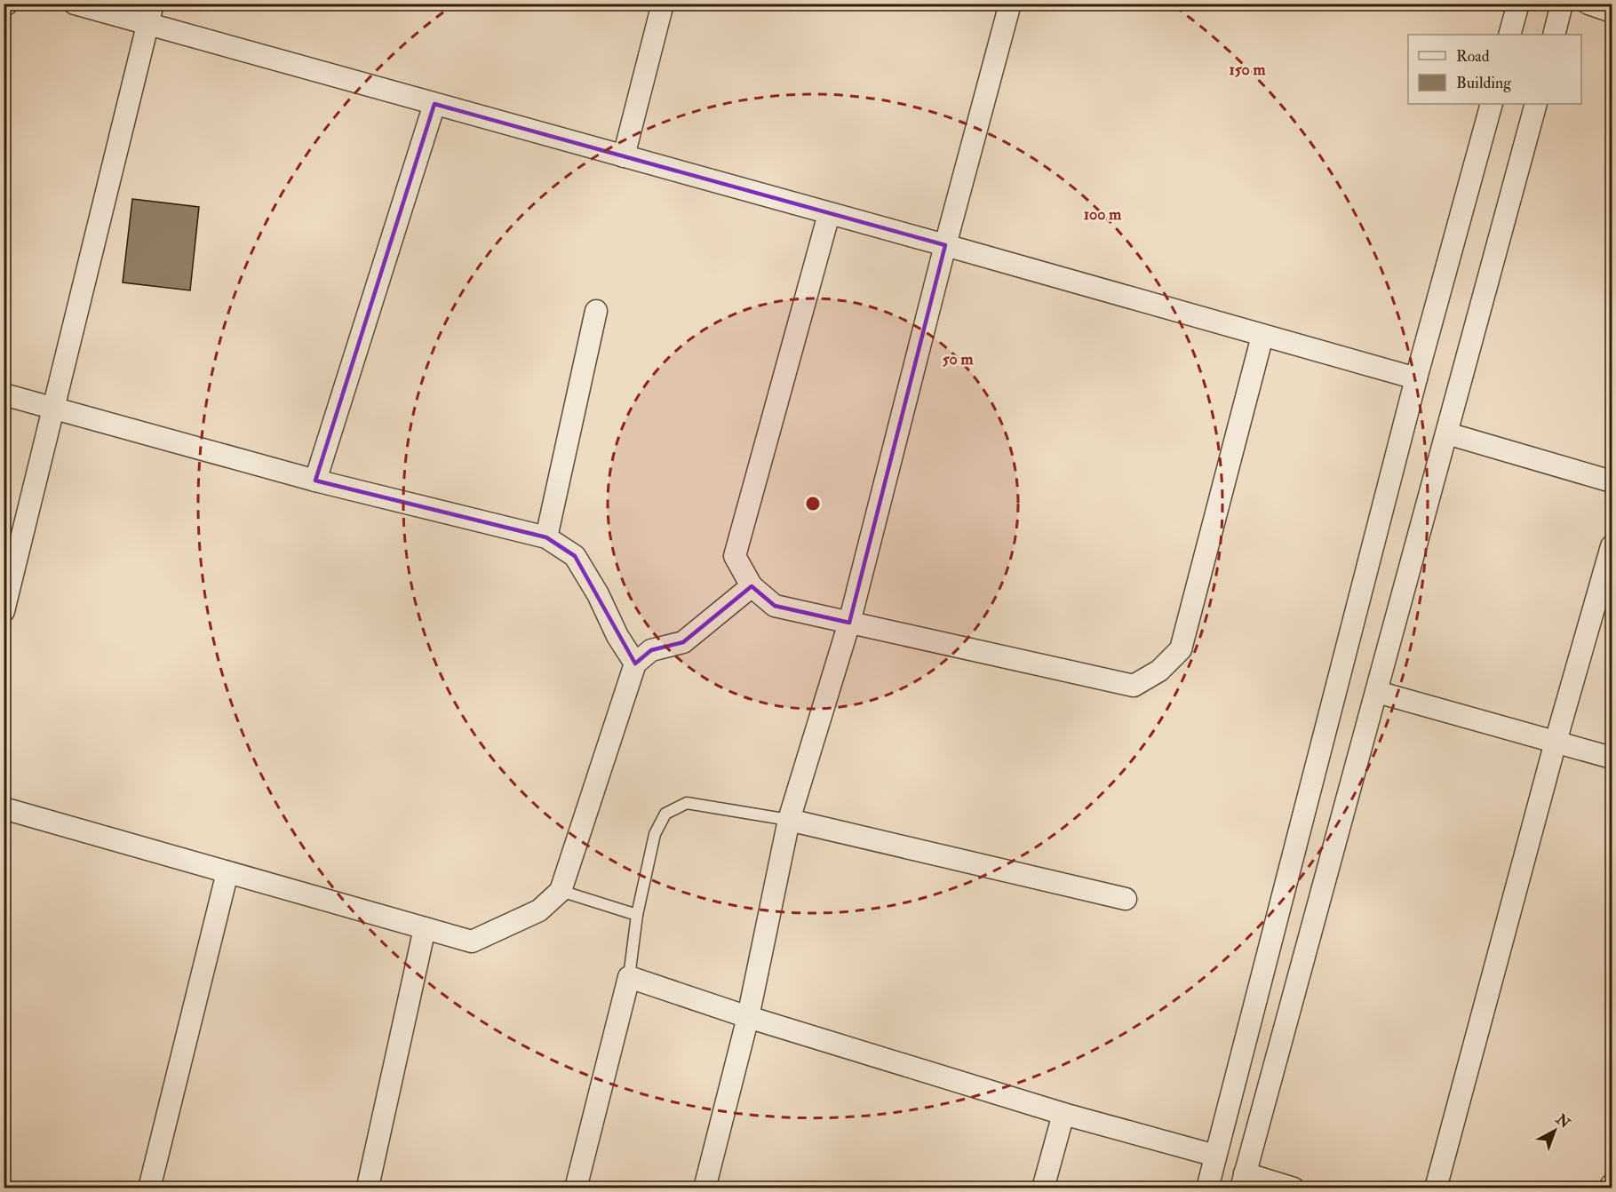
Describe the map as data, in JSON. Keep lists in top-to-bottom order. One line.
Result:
{"legend":["Road","Building"],"north":"top right","rings":["150 m","100 m","50 m"]}
